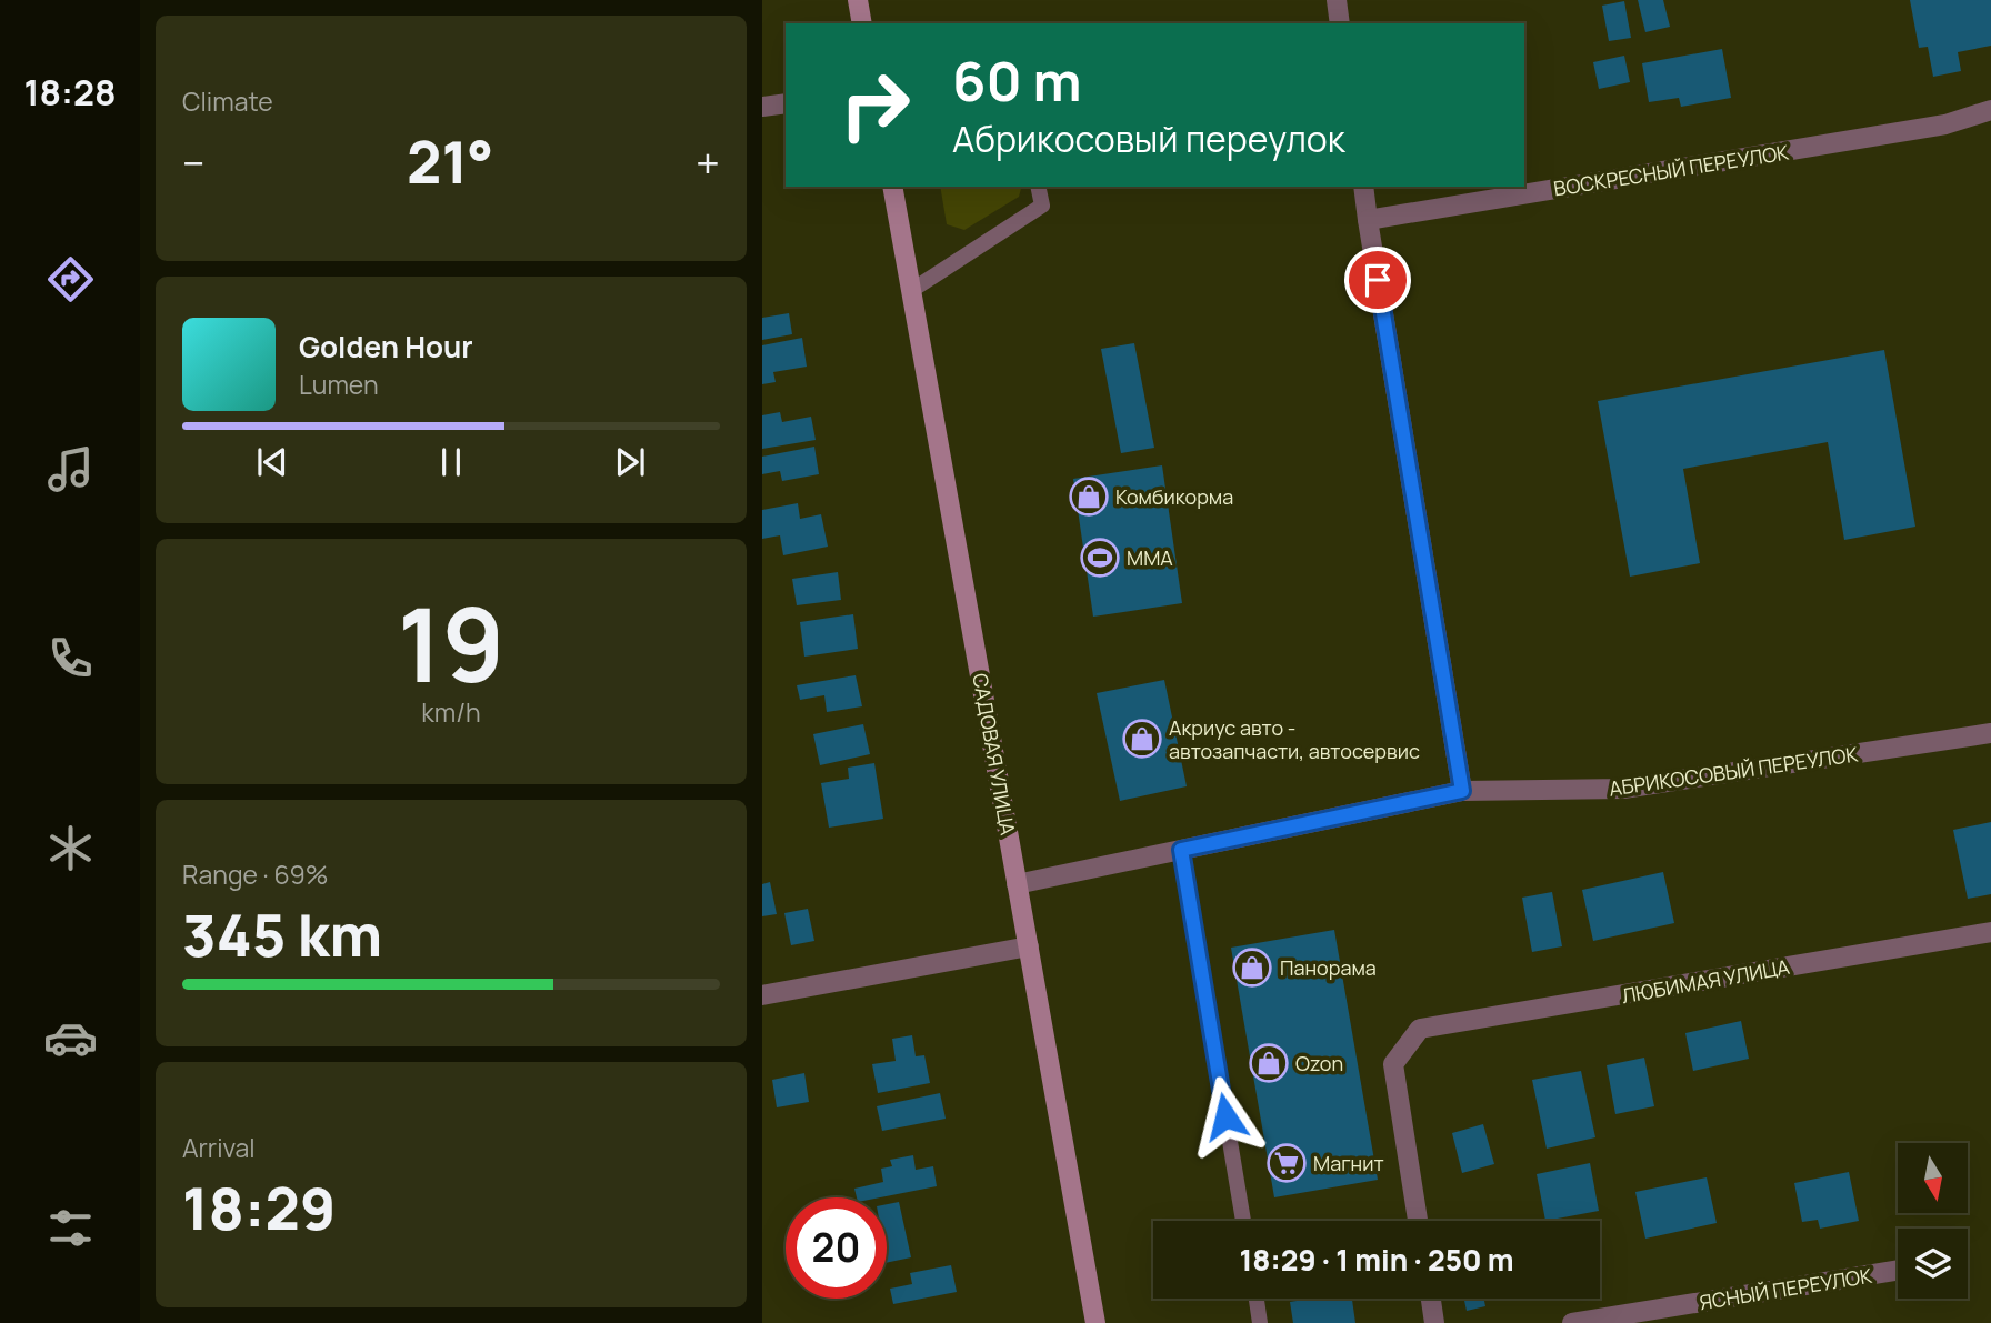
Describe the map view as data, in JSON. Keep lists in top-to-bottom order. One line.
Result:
{"streets":{"main road":["САДОВАЯ УЛИЦА"],"street":["ВОСКРЕСНЫЙ ПЕРЕУЛОК","АБРИКОСОВЫЙ ПЕРЕУЛОК","ЛЮБИМАЯ УЛИЦА","ЯСНЫЙ ПЕРЕУЛОК"]},"crossings":[["САДОВАЯ УЛИЦА","АБРИКОСОВЫЙ ПЕРЕУЛОК"]],"places":{"shop":["Комбикорма","Акриус авто - автозапчасти, автосервис","Панорама","Ozon"],"sports":["ММА"],"supermarket":["Магнит"]},"north":"bottom","page":{"tabs":"18:28","tile":["Climate",["19","km/h"],["Range · 69%","345 km"],["Arrival","18:29"]],"turn":["60 m","Абрикосовый переулок"],"heat":["−","21°","+"],"song":["Golden Hour","Lumen"],"limit":"20","trip":"18:29 · 1 min · 250 m"}}
